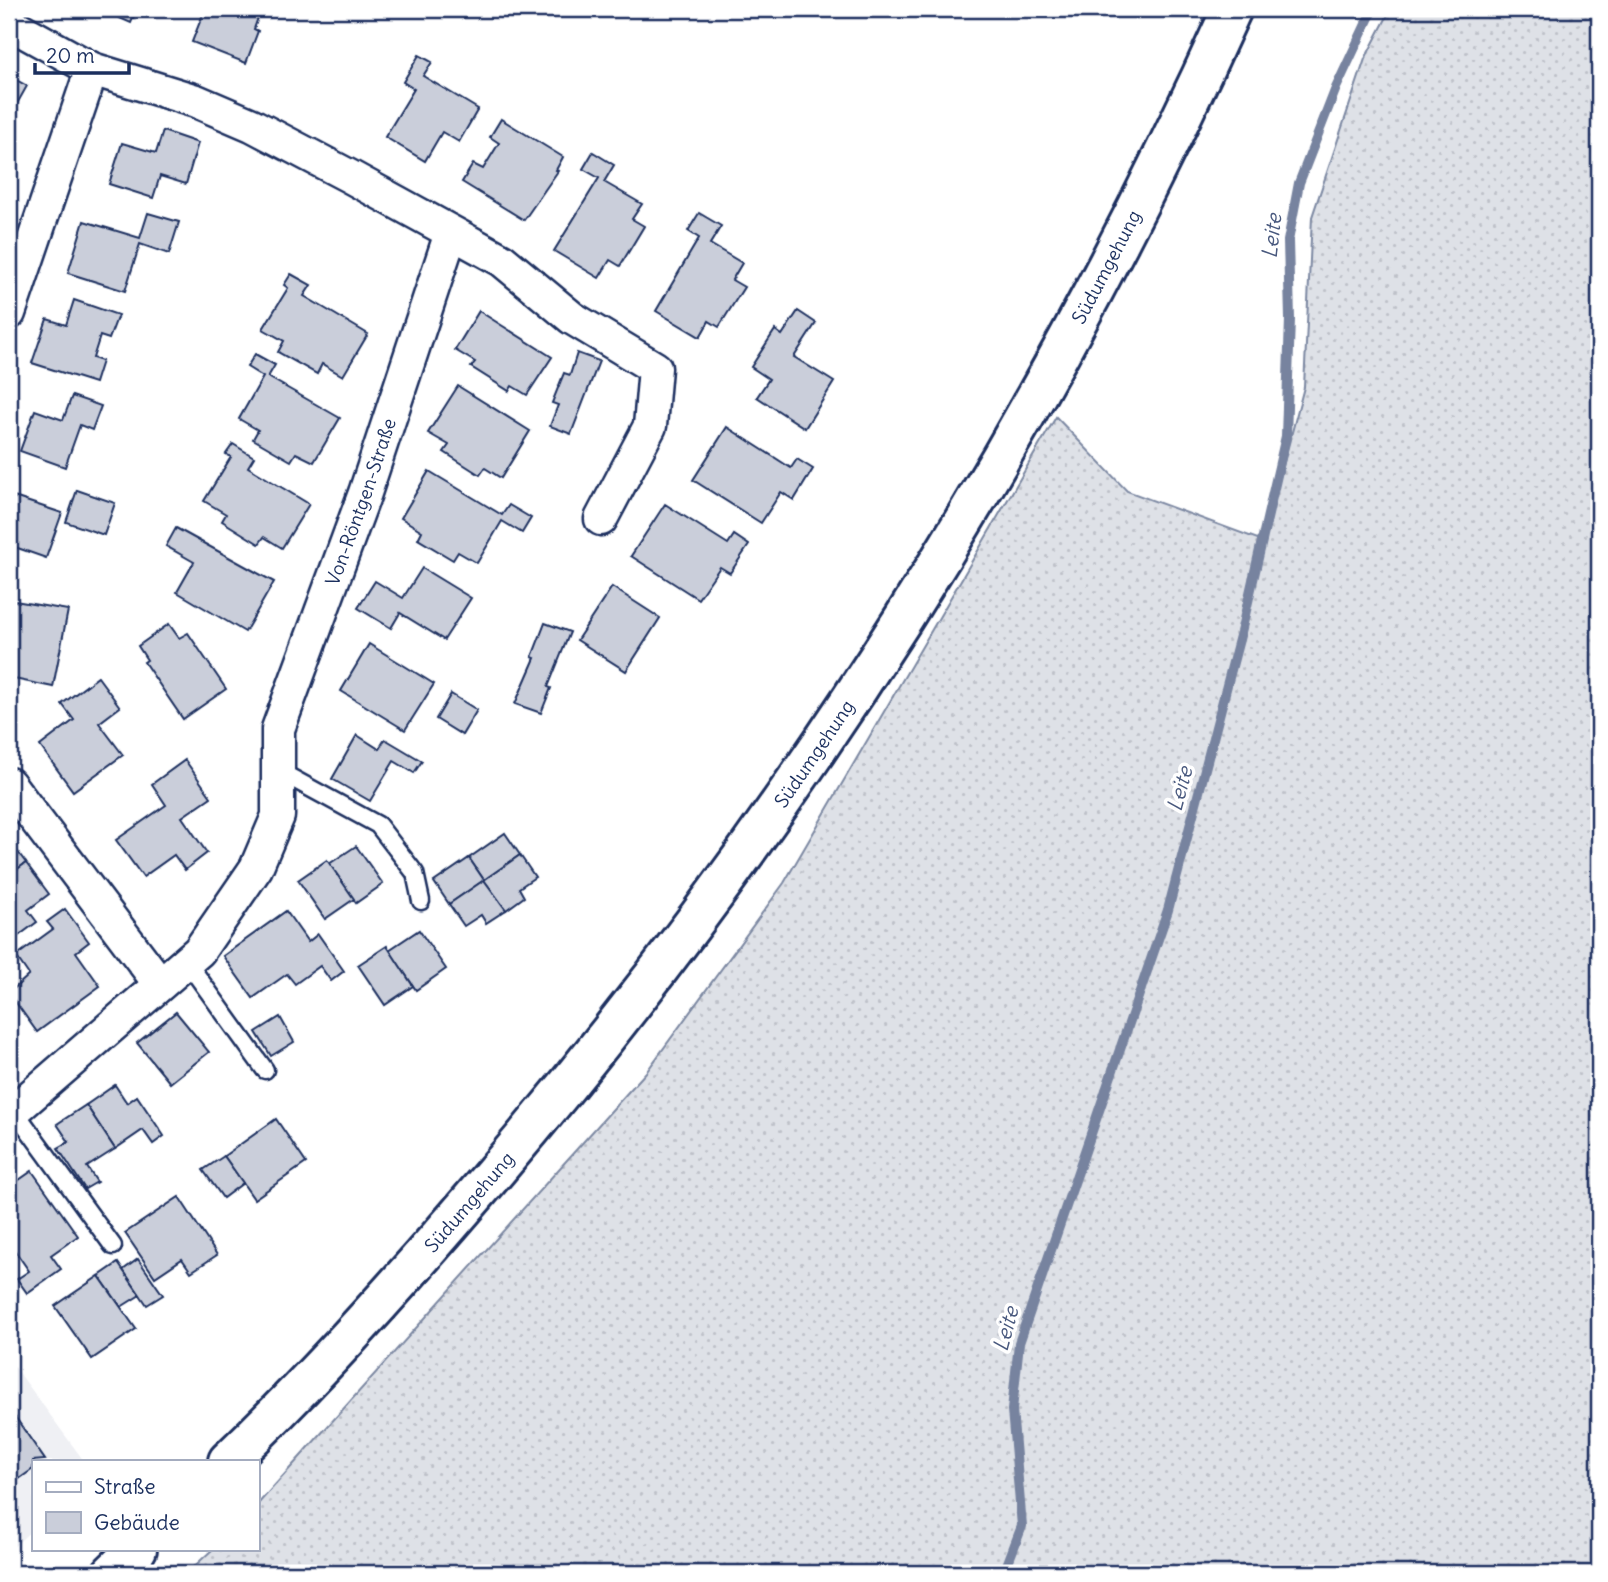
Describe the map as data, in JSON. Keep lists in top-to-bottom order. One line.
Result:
{"streets":{"main road":["Südumgehung"],"street":["Von-Röntgen-Straße"]},"water":["Leite"],"legend":["Straße","Gebäude"],"scale_bar":"20 m"}
